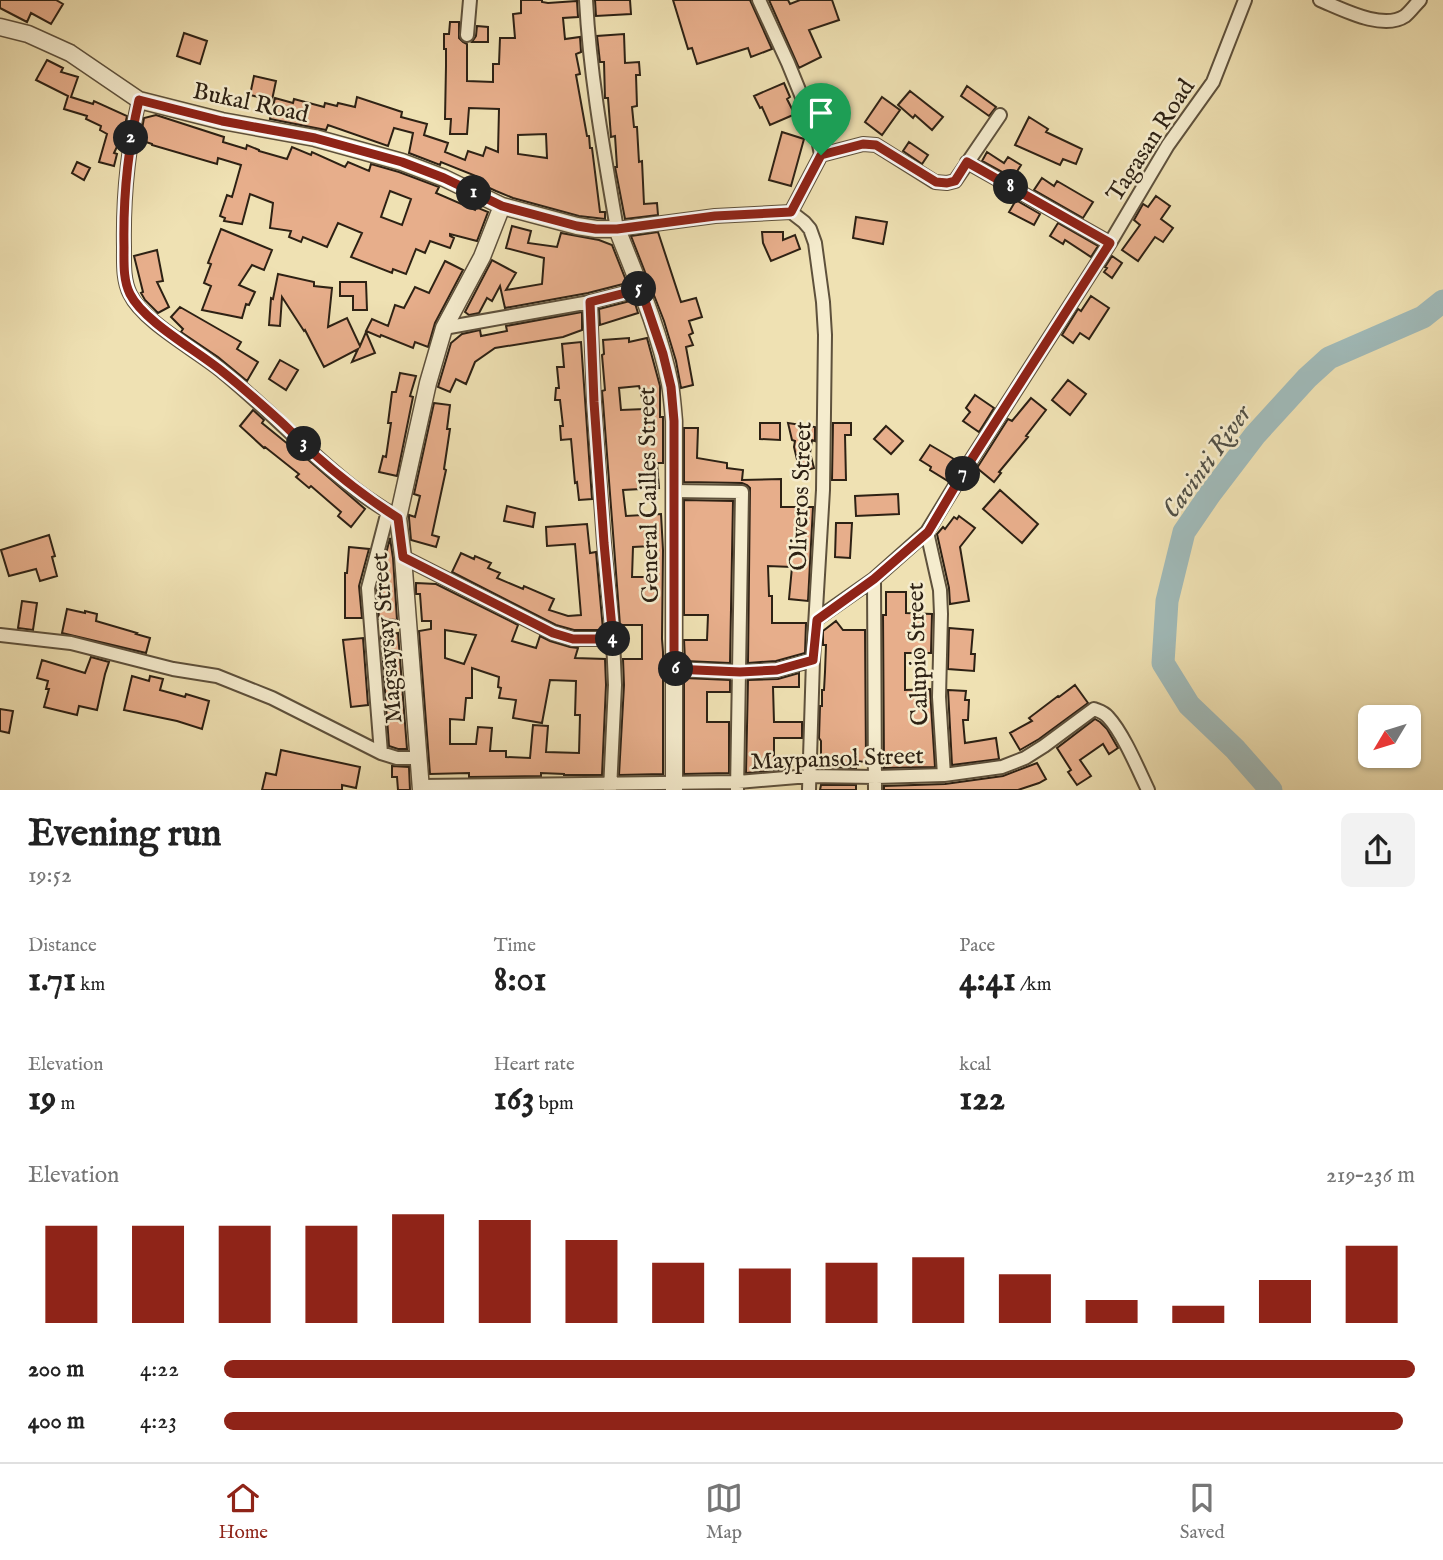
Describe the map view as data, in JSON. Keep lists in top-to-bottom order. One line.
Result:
{"streets":{"street":["Bukal Road","Tagasan Road","General Cailles Street","Oliveros Street","Magsaysay Street","Calupio Street","Maypansol Street"]},"crossings":[["Bukal Road","General Cailles Street"],["Bukal Road","Oliveros Street"],["Bukal Road","Magsaysay Street"],["Tagasan Road","Oliveros Street"],["Tagasan Road","Calupio Street"],["General Cailles Street","Maypansol Street"],["Oliveros Street","Maypansol Street"],["Magsaysay Street","Maypansol Street"],["Calupio Street","Maypansol Street"]],"water":["Cavinti River"],"north":"bottom left","page":{"pins":["2","8","1","5","3","7","4","6"],"heading":["Evening run","19:52"],"stats":[["Distance","1.71 km"],["Time","8:01"],["Pace","4:41 /km"],["Elevation","19 m"],["Heart rate","163 bpm"],["kcal","122"]],"chart":["Elevation","219–236 m"],"list":[{"name":"200 m","note":"4:22"},{"name":"400 m","note":"4:23"}],"tabs":["Home","Map","Saved"]}}
